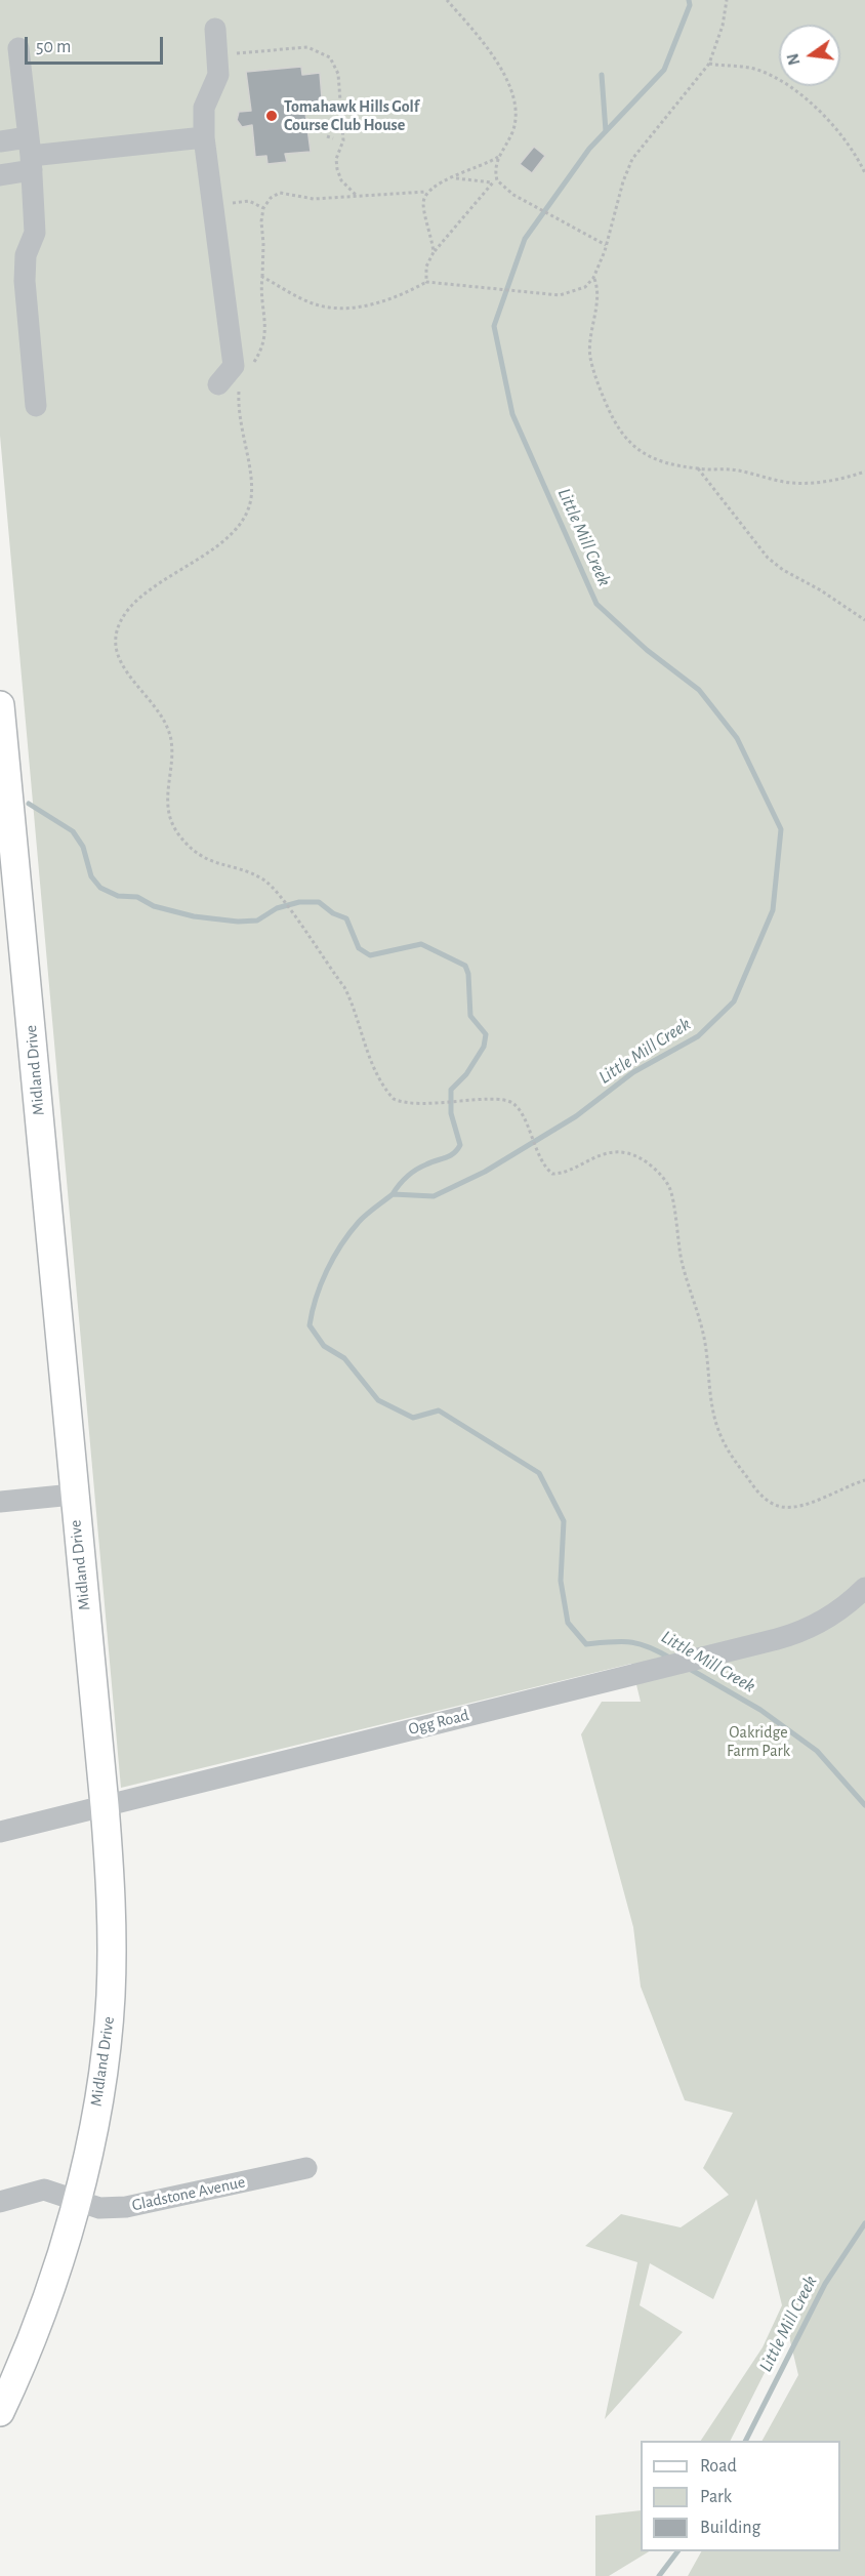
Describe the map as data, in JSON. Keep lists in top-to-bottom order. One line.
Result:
{"streets":{"main road":["Midland Drive"],"street":["Ogg Road","Gladstone Avenue"]},"crossings":[["Midland Drive","Ogg Road"],["Midland Drive","Gladstone Avenue"]],"water":["Little Mill Creek"],"parks":["Oakridge Farm Park"],"places":["Tomahawk Hills Golf Course Club House"],"legend":["Road","Park","Building"],"scale_bar":"50 m","north":"left"}
